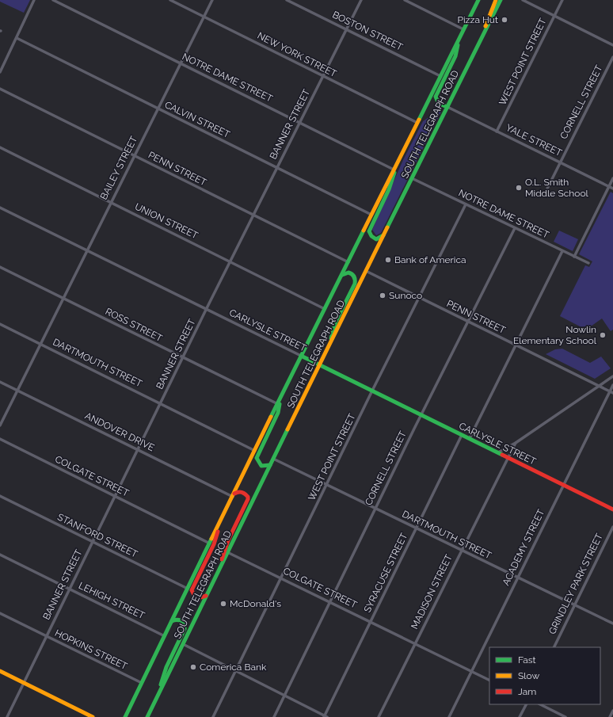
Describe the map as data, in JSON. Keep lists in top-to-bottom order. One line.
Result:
{"streets":{"main road":["SOUTH TELEGRAPH ROAD","CARLYSLE STREET"],"street":["BOSTON STREET","NEW YORK STREET","WEST POINT STREET","NOTRE DAME STREET","CORNELL STREET","CALVIN STREET","BANNER STREET","YALE STREET","BAILEY STREET","PENN STREET","UNION STREET","ROSS STREET","DARTMOUTH STREET","ANDOVER DRIVE","COLGATE STREET","STANFORD STREET","ACADEMY STREET","SYRACUSE STREET","GRINDLEY PARK STREET","MADISON STREET","LEHIGH STREET","HOPKINS STREET"]},"crossings":[["BOSTON STREET","BANNER STREET"],["BOSTON STREET","SOUTH TELEGRAPH ROAD"],["NEW YORK STREET","BANNER STREET"],["NEW YORK STREET","SOUTH TELEGRAPH ROAD"],["NEW YORK STREET","BAILEY STREET"],["WEST POINT STREET","NOTRE DAME STREET"],["WEST POINT STREET","YALE STREET"],["WEST POINT STREET","PENN STREET"],["WEST POINT STREET","CARLYSLE STREET"],["WEST POINT STREET","DARTMOUTH STREET"],["WEST POINT STREET","COLGATE STREET"],["NOTRE DAME STREET","CORNELL STREET"],["NOTRE DAME STREET","BANNER STREET"],["NOTRE DAME STREET","SOUTH TELEGRAPH ROAD"],["NOTRE DAME STREET","BAILEY STREET"],["CORNELL STREET","YALE STREET"],["CORNELL STREET","PENN STREET"],["CORNELL STREET","CARLYSLE STREET"],["CORNELL STREET","DARTMOUTH STREET"],["CORNELL STREET","COLGATE STREET"],["CALVIN STREET","BANNER STREET"],["CALVIN STREET","SOUTH TELEGRAPH ROAD"],["CALVIN STREET","BAILEY STREET"],["BANNER STREET","PENN STREET"],["BANNER STREET","UNION STREET"],["BANNER STREET","ROSS STREET"],["BANNER STREET","CARLYSLE STREET"],["BANNER STREET","DARTMOUTH STREET"],["BANNER STREET","ANDOVER DRIVE"],["BANNER STREET","COLGATE STREET"],["BANNER STREET","STANFORD STREET"],["BANNER STREET","LEHIGH STREET"],["BANNER STREET","HOPKINS STREET"],["SOUTH TELEGRAPH ROAD","YALE STREET"],["SOUTH TELEGRAPH ROAD","PENN STREET"],["SOUTH TELEGRAPH ROAD","UNION STREET"],["SOUTH TELEGRAPH ROAD","ROSS STREET"],["SOUTH TELEGRAPH ROAD","CARLYSLE STREET"],["SOUTH TELEGRAPH ROAD","DARTMOUTH STREET"],["SOUTH TELEGRAPH ROAD","ANDOVER DRIVE"],["SOUTH TELEGRAPH ROAD","COLGATE STREET"],["SOUTH TELEGRAPH ROAD","STANFORD STREET"],["SOUTH TELEGRAPH ROAD","LEHIGH STREET"],["SOUTH TELEGRAPH ROAD","HOPKINS STREET"],["BAILEY STREET","PENN STREET"],["BAILEY STREET","UNION STREET"],["BAILEY STREET","ROSS STREET"],["BAILEY STREET","CARLYSLE STREET"],["BAILEY STREET","DARTMOUTH STREET"],["BAILEY STREET","ANDOVER DRIVE"],["PENN STREET","ACADEMY STREET"],["CARLYSLE STREET","ACADEMY STREET"],["CARLYSLE STREET","SYRACUSE STREET"],["CARLYSLE STREET","MADISON STREET"],["DARTMOUTH STREET","ACADEMY STREET"],["DARTMOUTH STREET","SYRACUSE STREET"],["DARTMOUTH STREET","GRINDLEY PARK STREET"],["DARTMOUTH STREET","MADISON STREET"],["COLGATE STREET","ACADEMY STREET"],["COLGATE STREET","SYRACUSE STREET"],["COLGATE STREET","MADISON STREET"]],"places":["Pizza Hut","O.L. Smith Middle School","Bank of America","Sunoco","Nowlin Elementary School","McDonald's","Comerica Bank"],"legend":["Fast","Slow","Jam"]}
